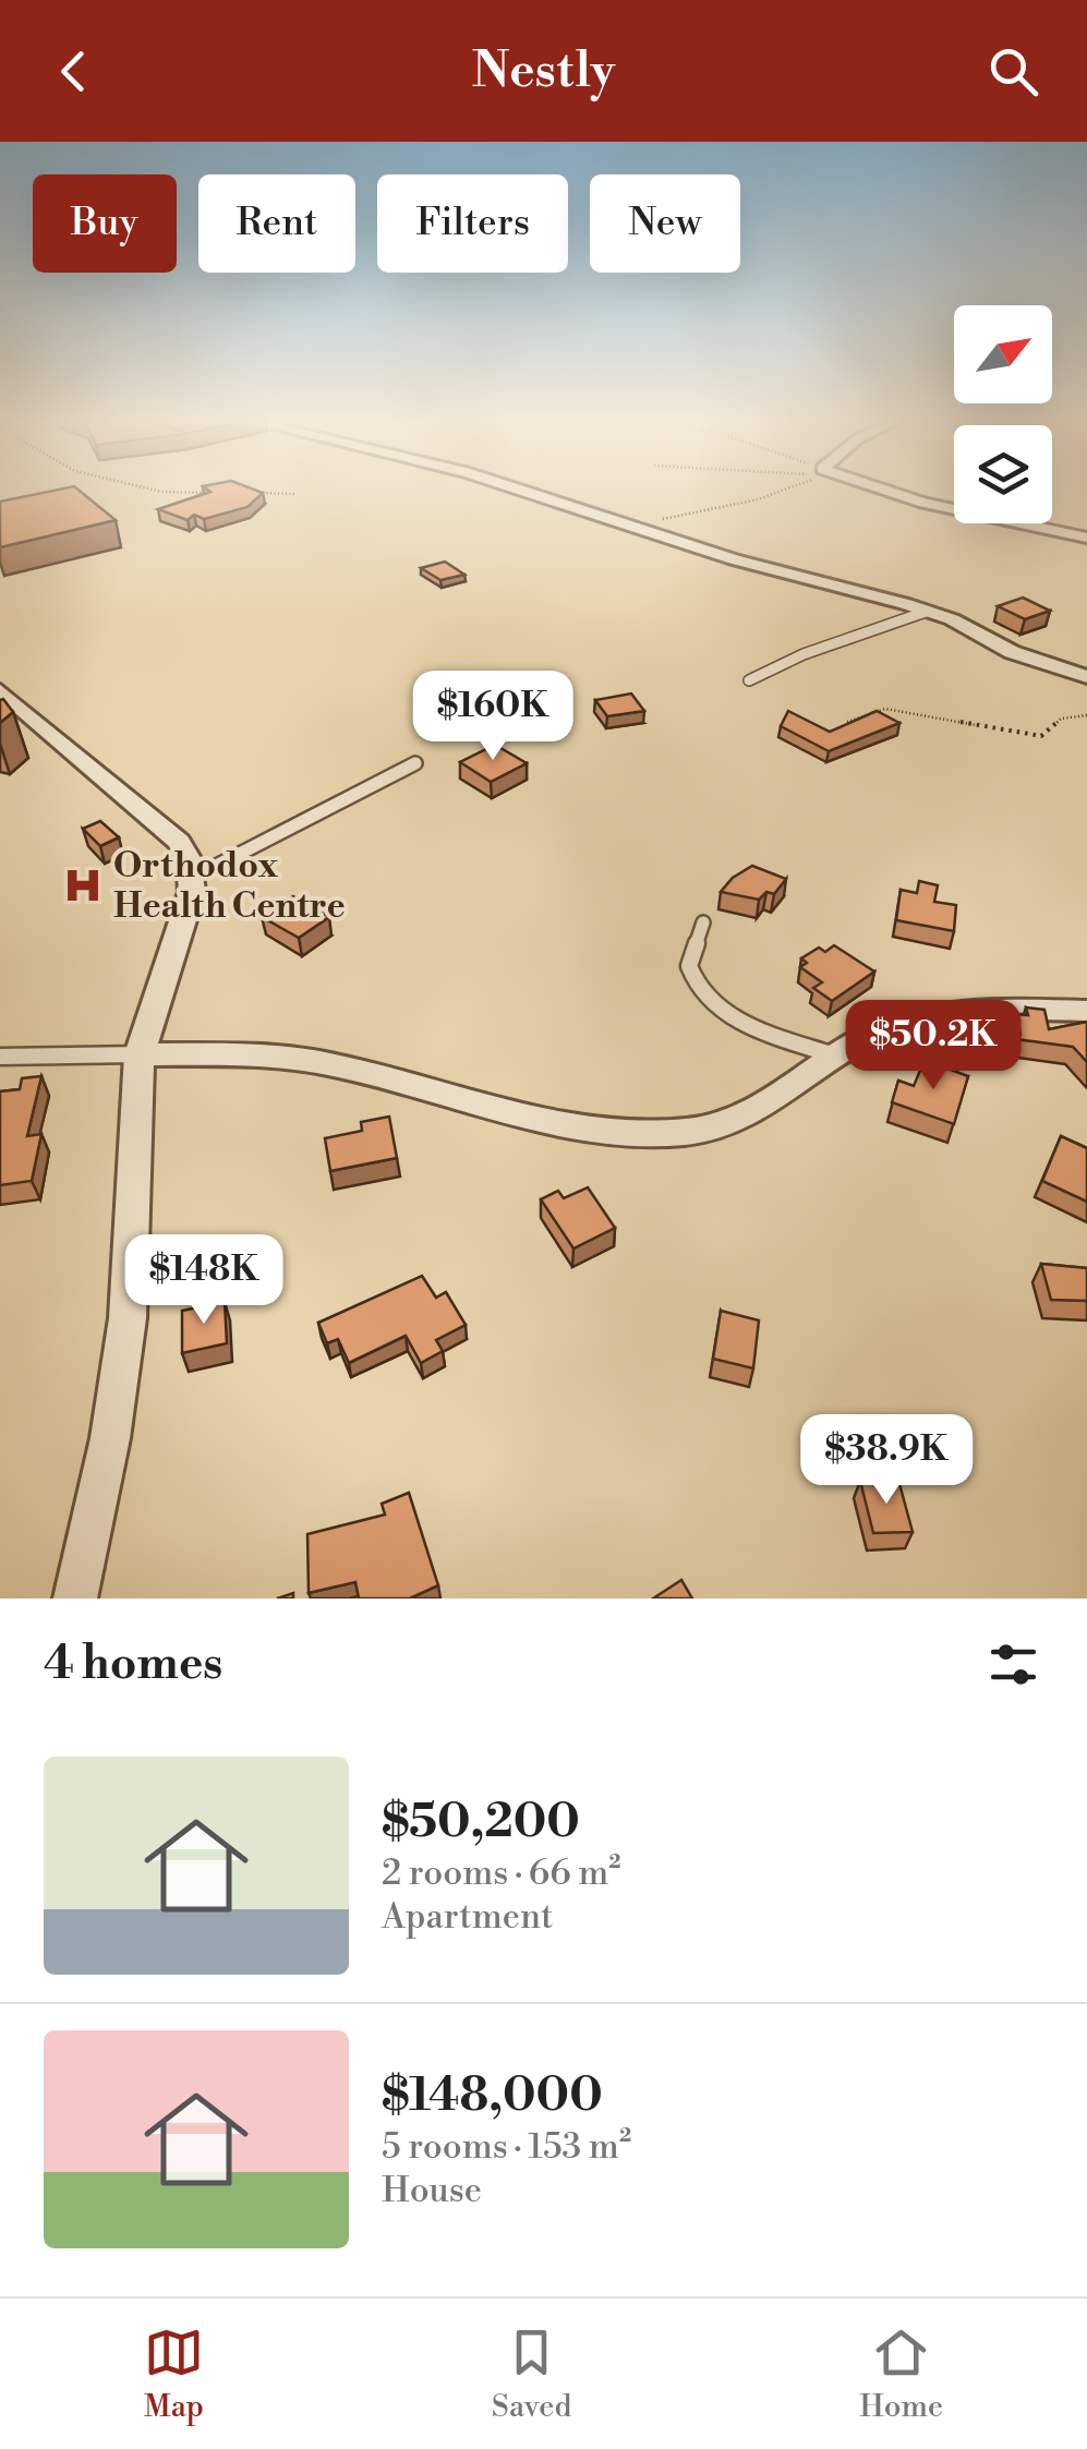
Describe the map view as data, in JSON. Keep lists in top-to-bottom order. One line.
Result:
{"places":{"hospital":["Orthodox Health Centre"]},"north":"top right","page":{"header":"Nestly","chip":["Buy","Rent","Filters","New"],"price":["$160K","$50.2K","$148K","$38.9K"],"heading":"4 homes","list":[{"name":"$50,200","note":"2 rooms · 66 m² · Apartment"},{"name":"$148,000","note":"5 rooms · 153 m² · House"}],"tabs":["Map","Saved","Home"]}}
